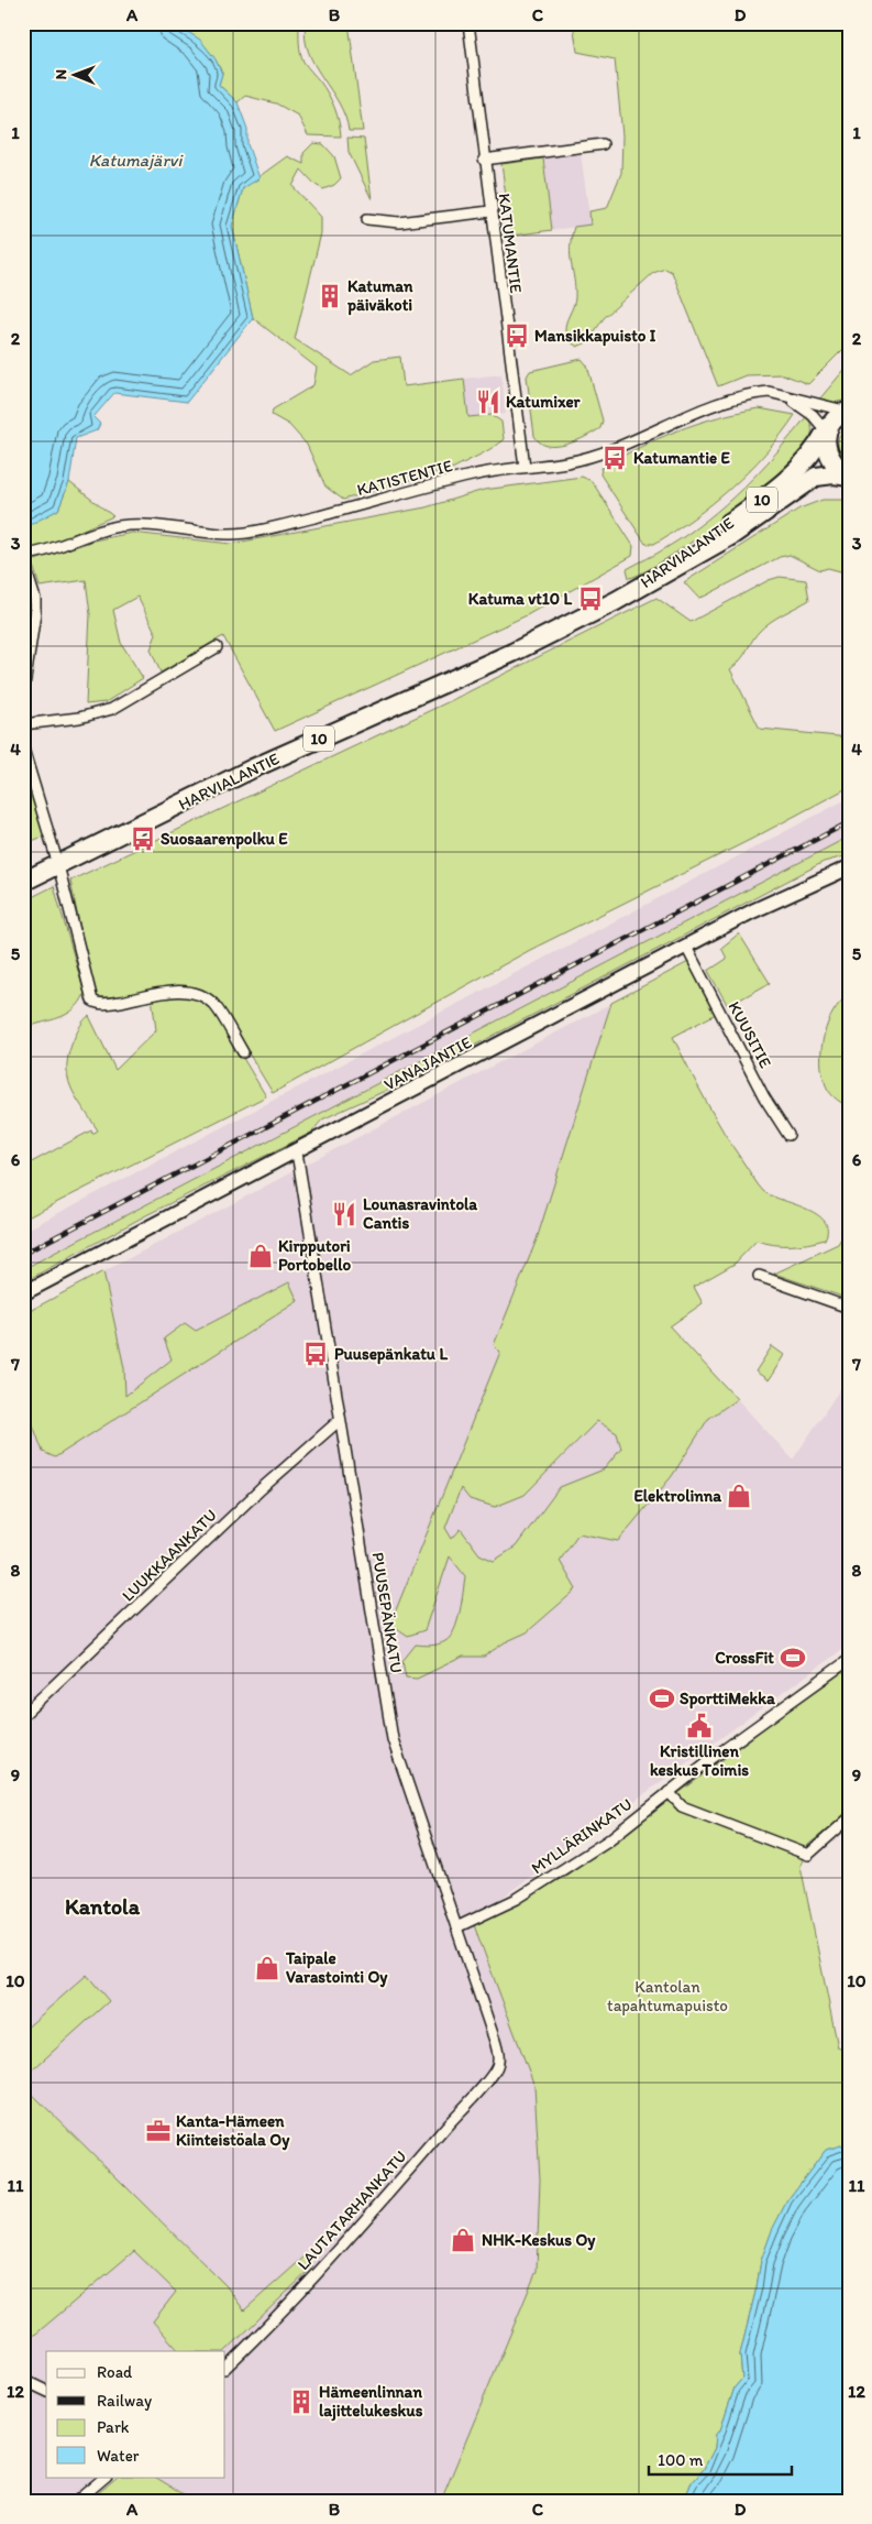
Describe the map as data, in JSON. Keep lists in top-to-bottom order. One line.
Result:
{"streets":{"highway":["10","HARVIALANTIE"],"street":["KATUMANTIE","KATISTENTIE","KUUSITIE","VANAJANTIE","LUUKKAANKATU","PUUSEPÄNKATU","MYLLÄRINKATU","LAUTATARHANKATU"]},"crossings":[["KATUMANTIE","KATISTENTIE"],["KATISTENTIE","10"],["KATISTENTIE","HARVIALANTIE"],["10","HARVIALANTIE"],["KUUSITIE","VANAJANTIE"],["VANAJANTIE","PUUSEPÄNKATU"],["LUUKKAANKATU","PUUSEPÄNKATU"],["PUUSEPÄNKATU","MYLLÄRINKATU"],["PUUSEPÄNKATU","LAUTATARHANKATU"]],"districts":["Kantola"],"water":["Katumajärvi"],"parks":["Kantolan tapahtumapuisto"],"places":{"building":["Katuman päiväkoti","Hämeenlinnan lajittelukeskus"],"bus stop":["Mansikkapuisto I","Katumantie E","Katuma vt10 L","Suosaarenpolku E","Puusepänkatu L"],"restaurant":["Katumixer","Lounasravintola Cantis"],"shop":["Kirpputori Portobello","Elektrolinna","Taipale Varastointi Oy","NHK-Keskus Oy"],"sports":["CrossFit","SporttiMekka"],"public building":["Kristillinen keskus Toimis"],"office":["Kanta-Hämeen Kiinteistöala Oy"]},"legend":["Road","Railway","Park","Water"],"scale_bar":"100 m","north":"left","grid":{"columns":["A","B","C","D"],"rows":["1","2","3","4","5","6","7","8","9","10","11","12"]}}
